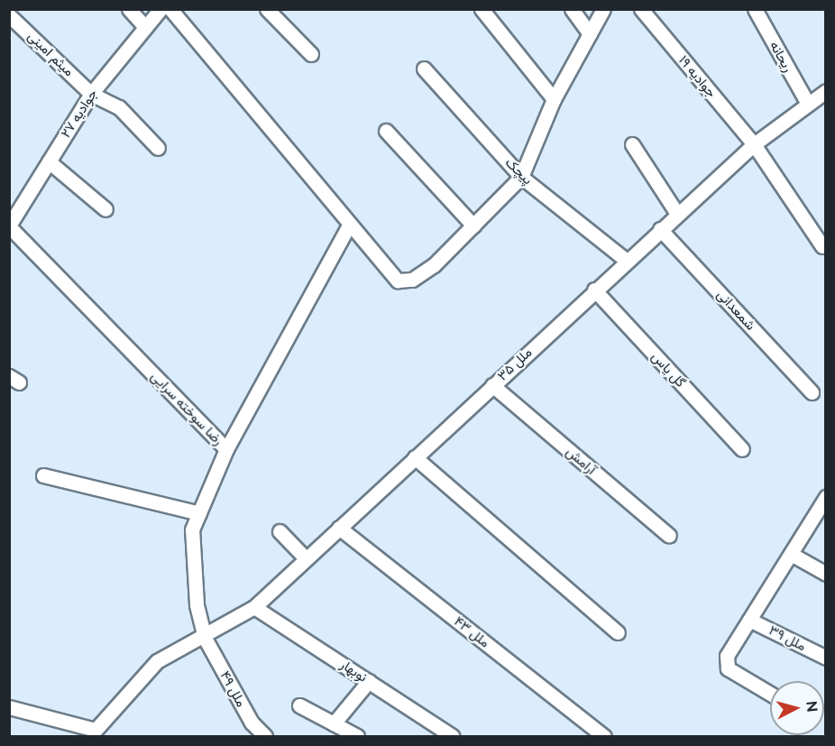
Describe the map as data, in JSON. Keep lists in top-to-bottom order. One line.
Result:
{"streets":{"street":["میثم امینی","ریحانه","جوادیه ۱۹","جوادیه ۲۷","پیچک","شمعدانی","ملل ۳۵","گل یاس","رضا سوخته سرایی","آرامش","ملل ۴۳","ملل ۳۹","نوبهار","ملل ۴۹"]},"crossings":[["میثم امینی","جوادیه ۲۷"],["ریحانه","ملل ۳۵"],["جوادیه ۱۹","ملل ۳۵"],["جوادیه ۲۷","رضا سوخته سرایی"],["پیچک","ملل ۳۵"],["شمعدانی","ملل ۳۵"],["ملل ۳۵","گل یاس"],["ملل ۳۵","رضا سوخته سرایی"],["ملل ۳۵","آرامش"],["ملل ۳۵","ملل ۴۳"],["ملل ۳۵","نوبهار"],["ملل ۳۵","ملل ۴۹"],["رضا سوخته سرایی","ملل ۴۹"]],"north":"right"}
